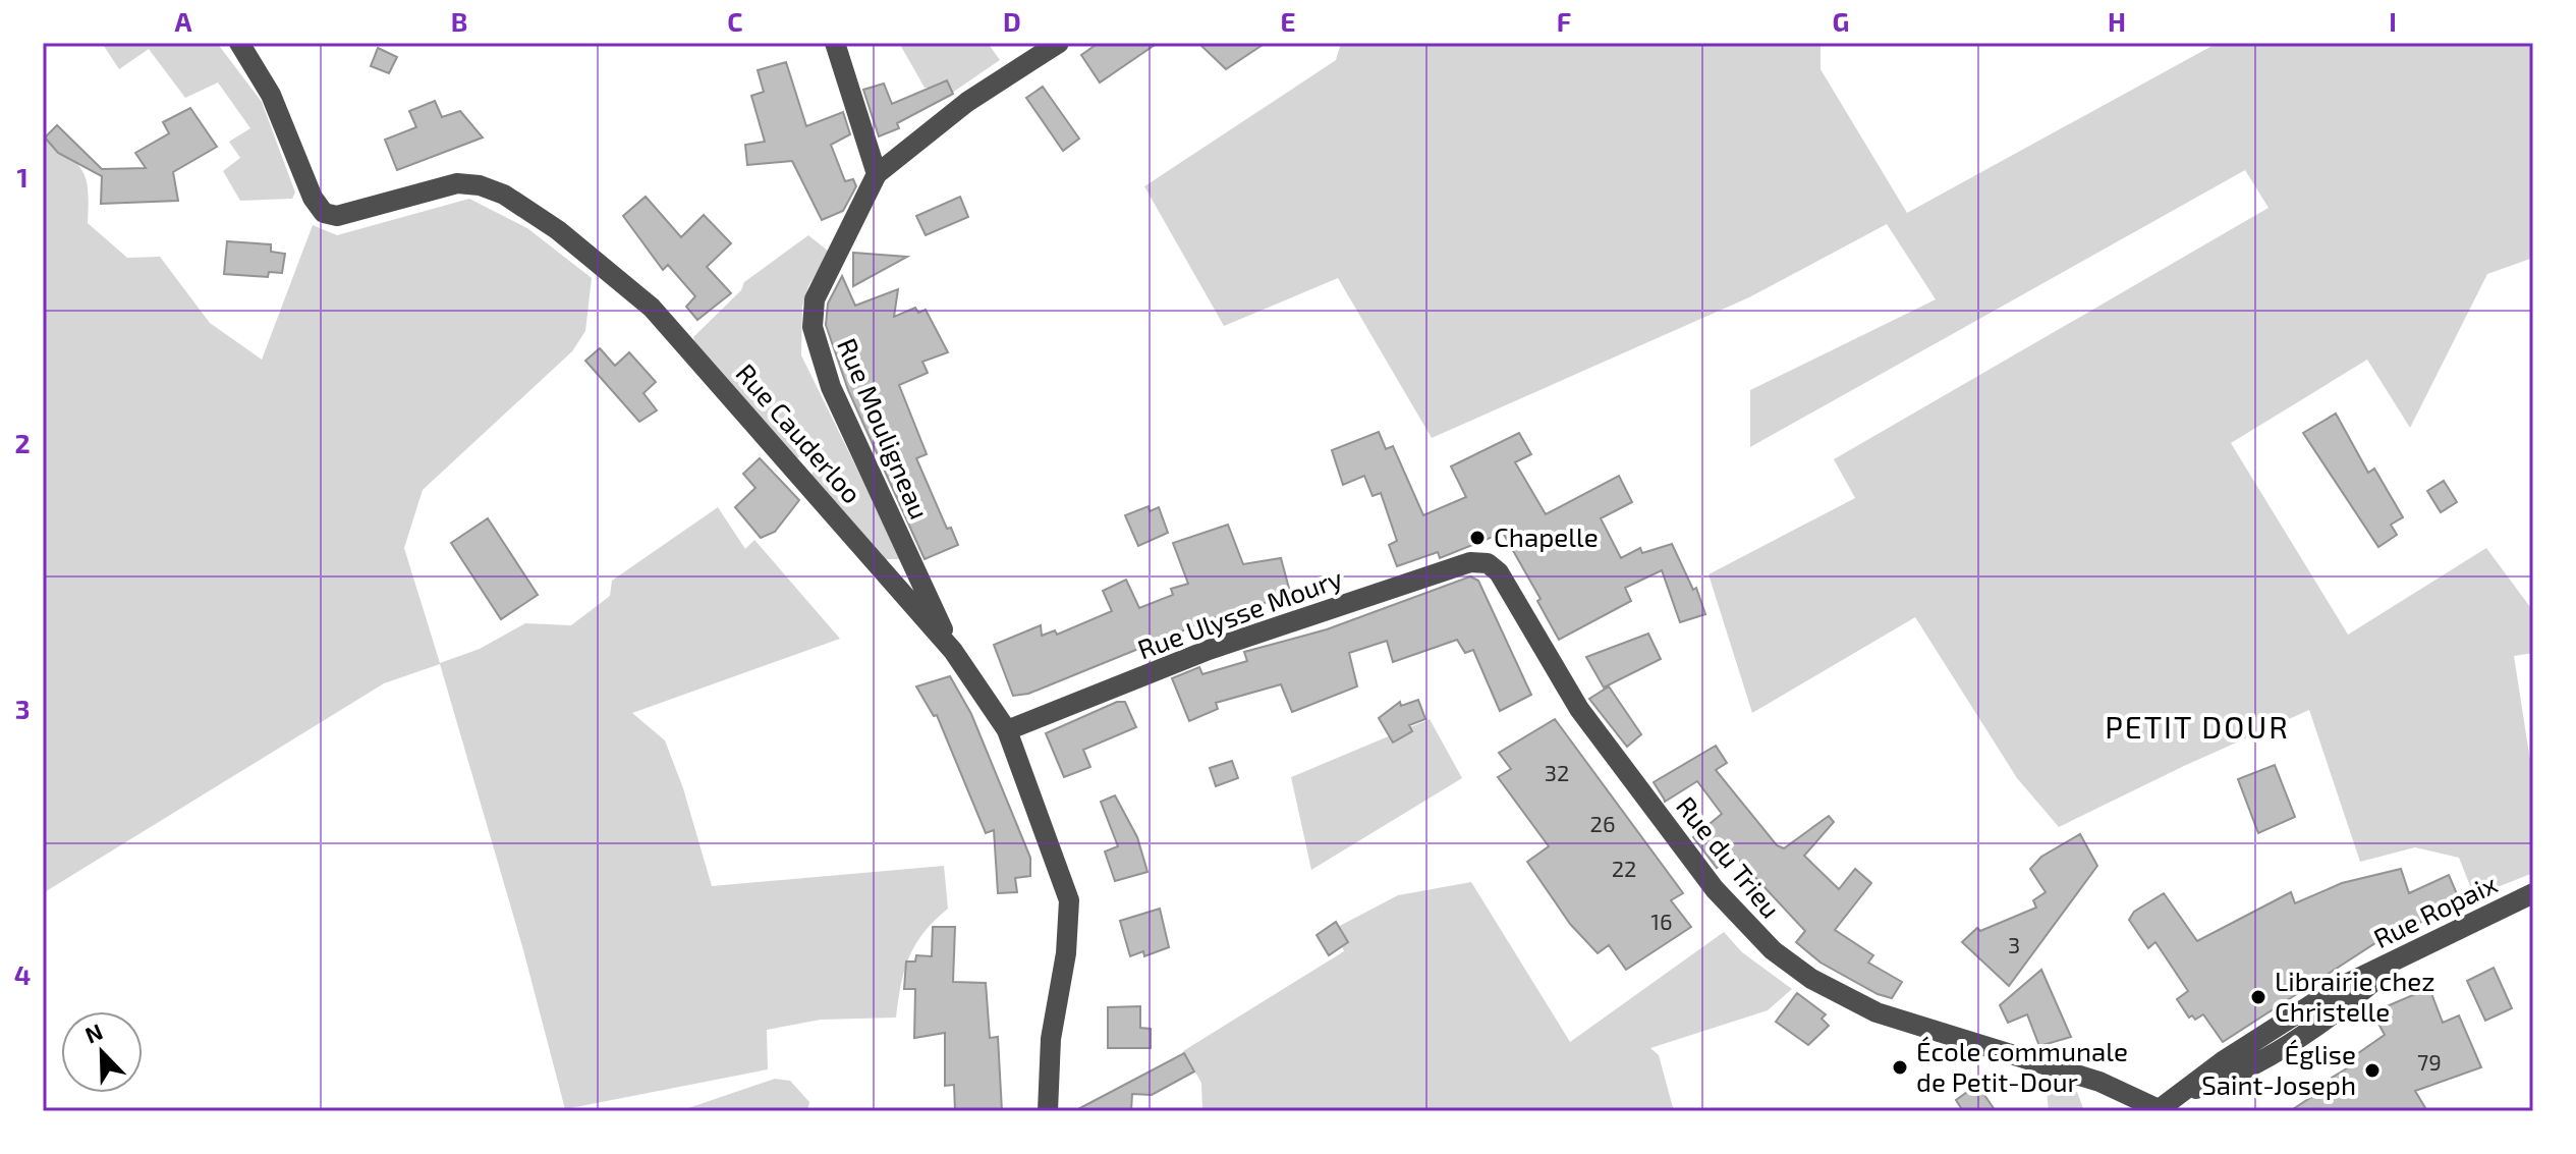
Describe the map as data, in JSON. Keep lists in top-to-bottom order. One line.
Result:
{"streets":{"street":["Rue Mouligneau","Rue Cauderloo","Rue Ulysse Moury","Rue du Trieu","Rue Ropaix"]},"crossings":[["Rue Mouligneau","Rue Cauderloo"],["Rue Cauderloo","Rue Ulysse Moury"],["Rue Ulysse Moury","Rue du Trieu"],["Rue du Trieu","Rue Ropaix"]],"districts":["PETIT DOUR"],"places":["Chapelle","Librairie chez Christelle","École communale de Petit-Dour","Église Saint-Joseph"],"house_numbers":["32","26","22","16","3","79"],"north":"top left","grid":{"columns":["A","B","C","D","E","F","G","H","I"],"rows":["1","2","3","4"]}}
